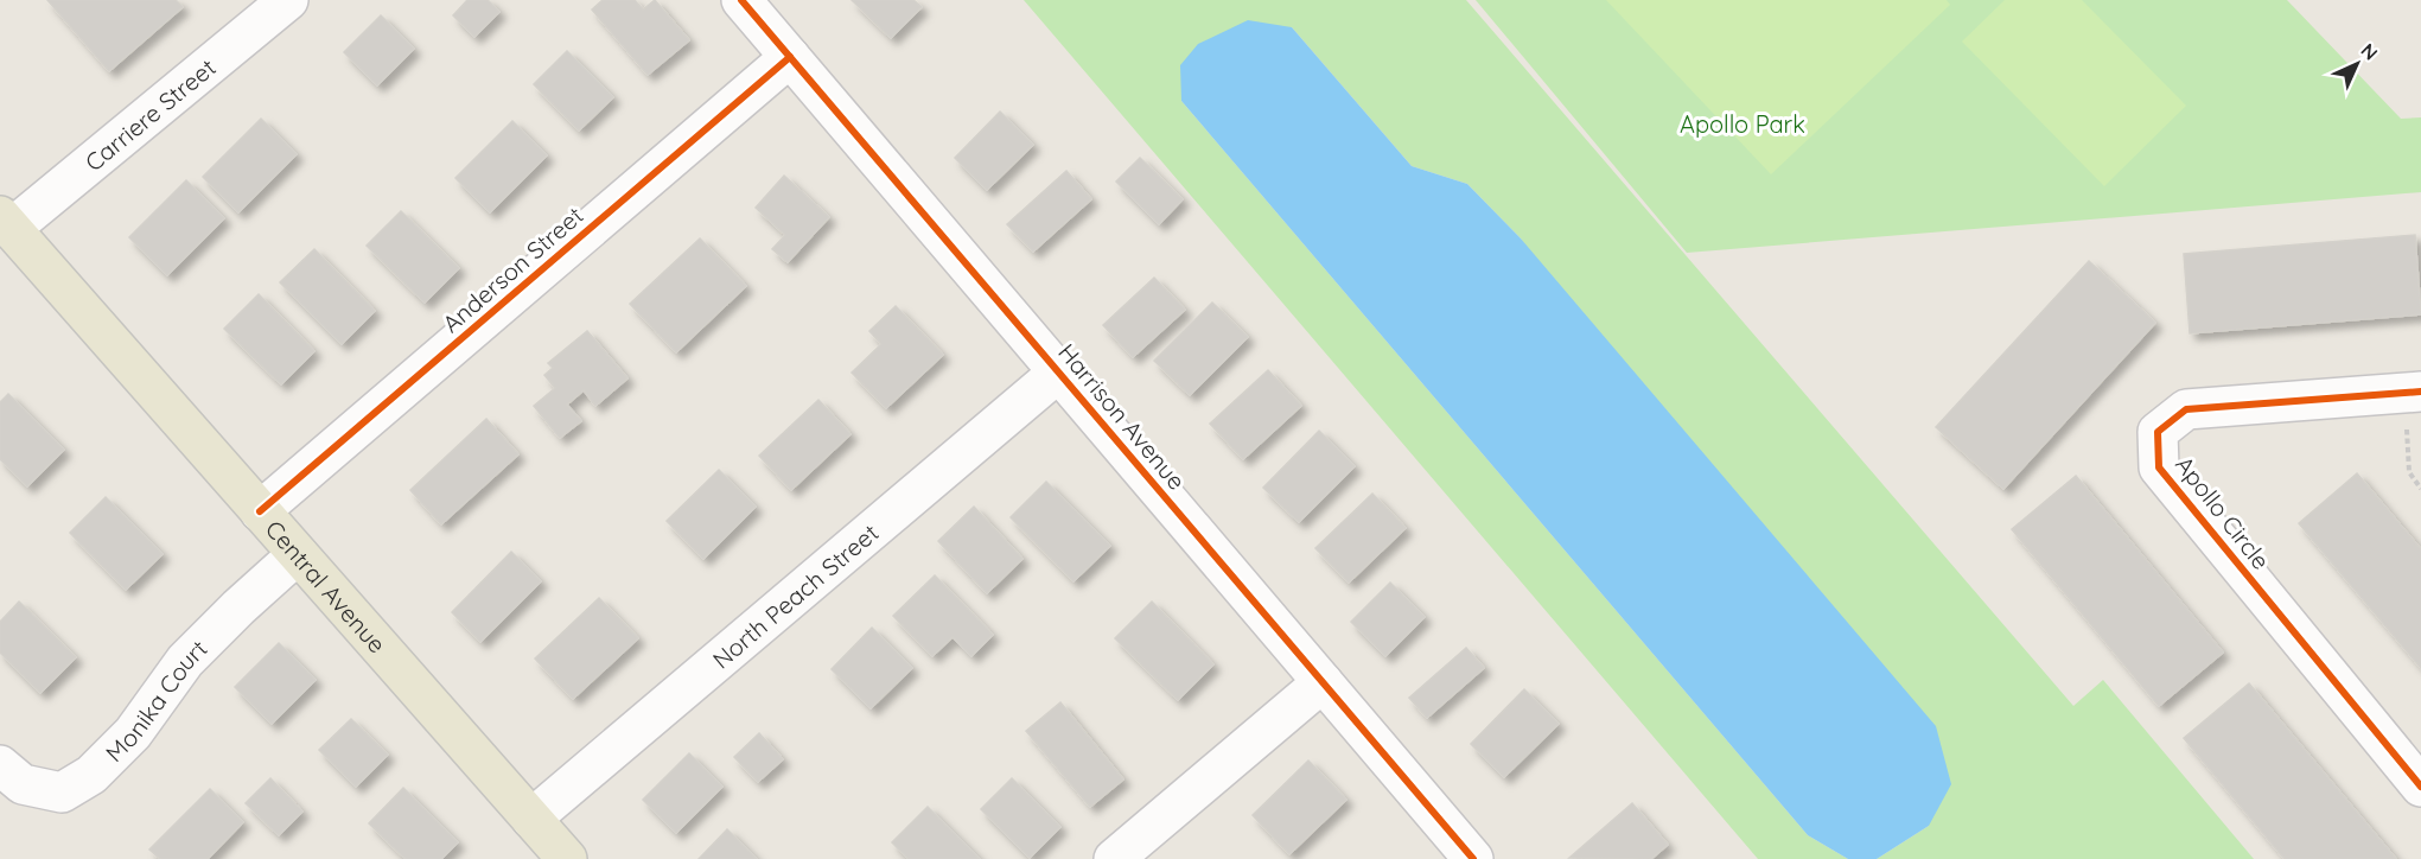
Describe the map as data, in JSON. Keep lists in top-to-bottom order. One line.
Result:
{"streets":{"main road":["Central Avenue"],"street":["Carriere Street","Anderson Street","Harrison Avenue","Apollo Circle","North Peach Street","Monika Court"]},"crossings":[["Carriere Street","Central Avenue"],["Anderson Street","Harrison Avenue"],["Anderson Street","Central Avenue"],["Harrison Avenue","North Peach Street"],["Central Avenue","North Peach Street"],["Central Avenue","Monika Court"]],"parks":["Apollo Park"],"north":"top right"}
